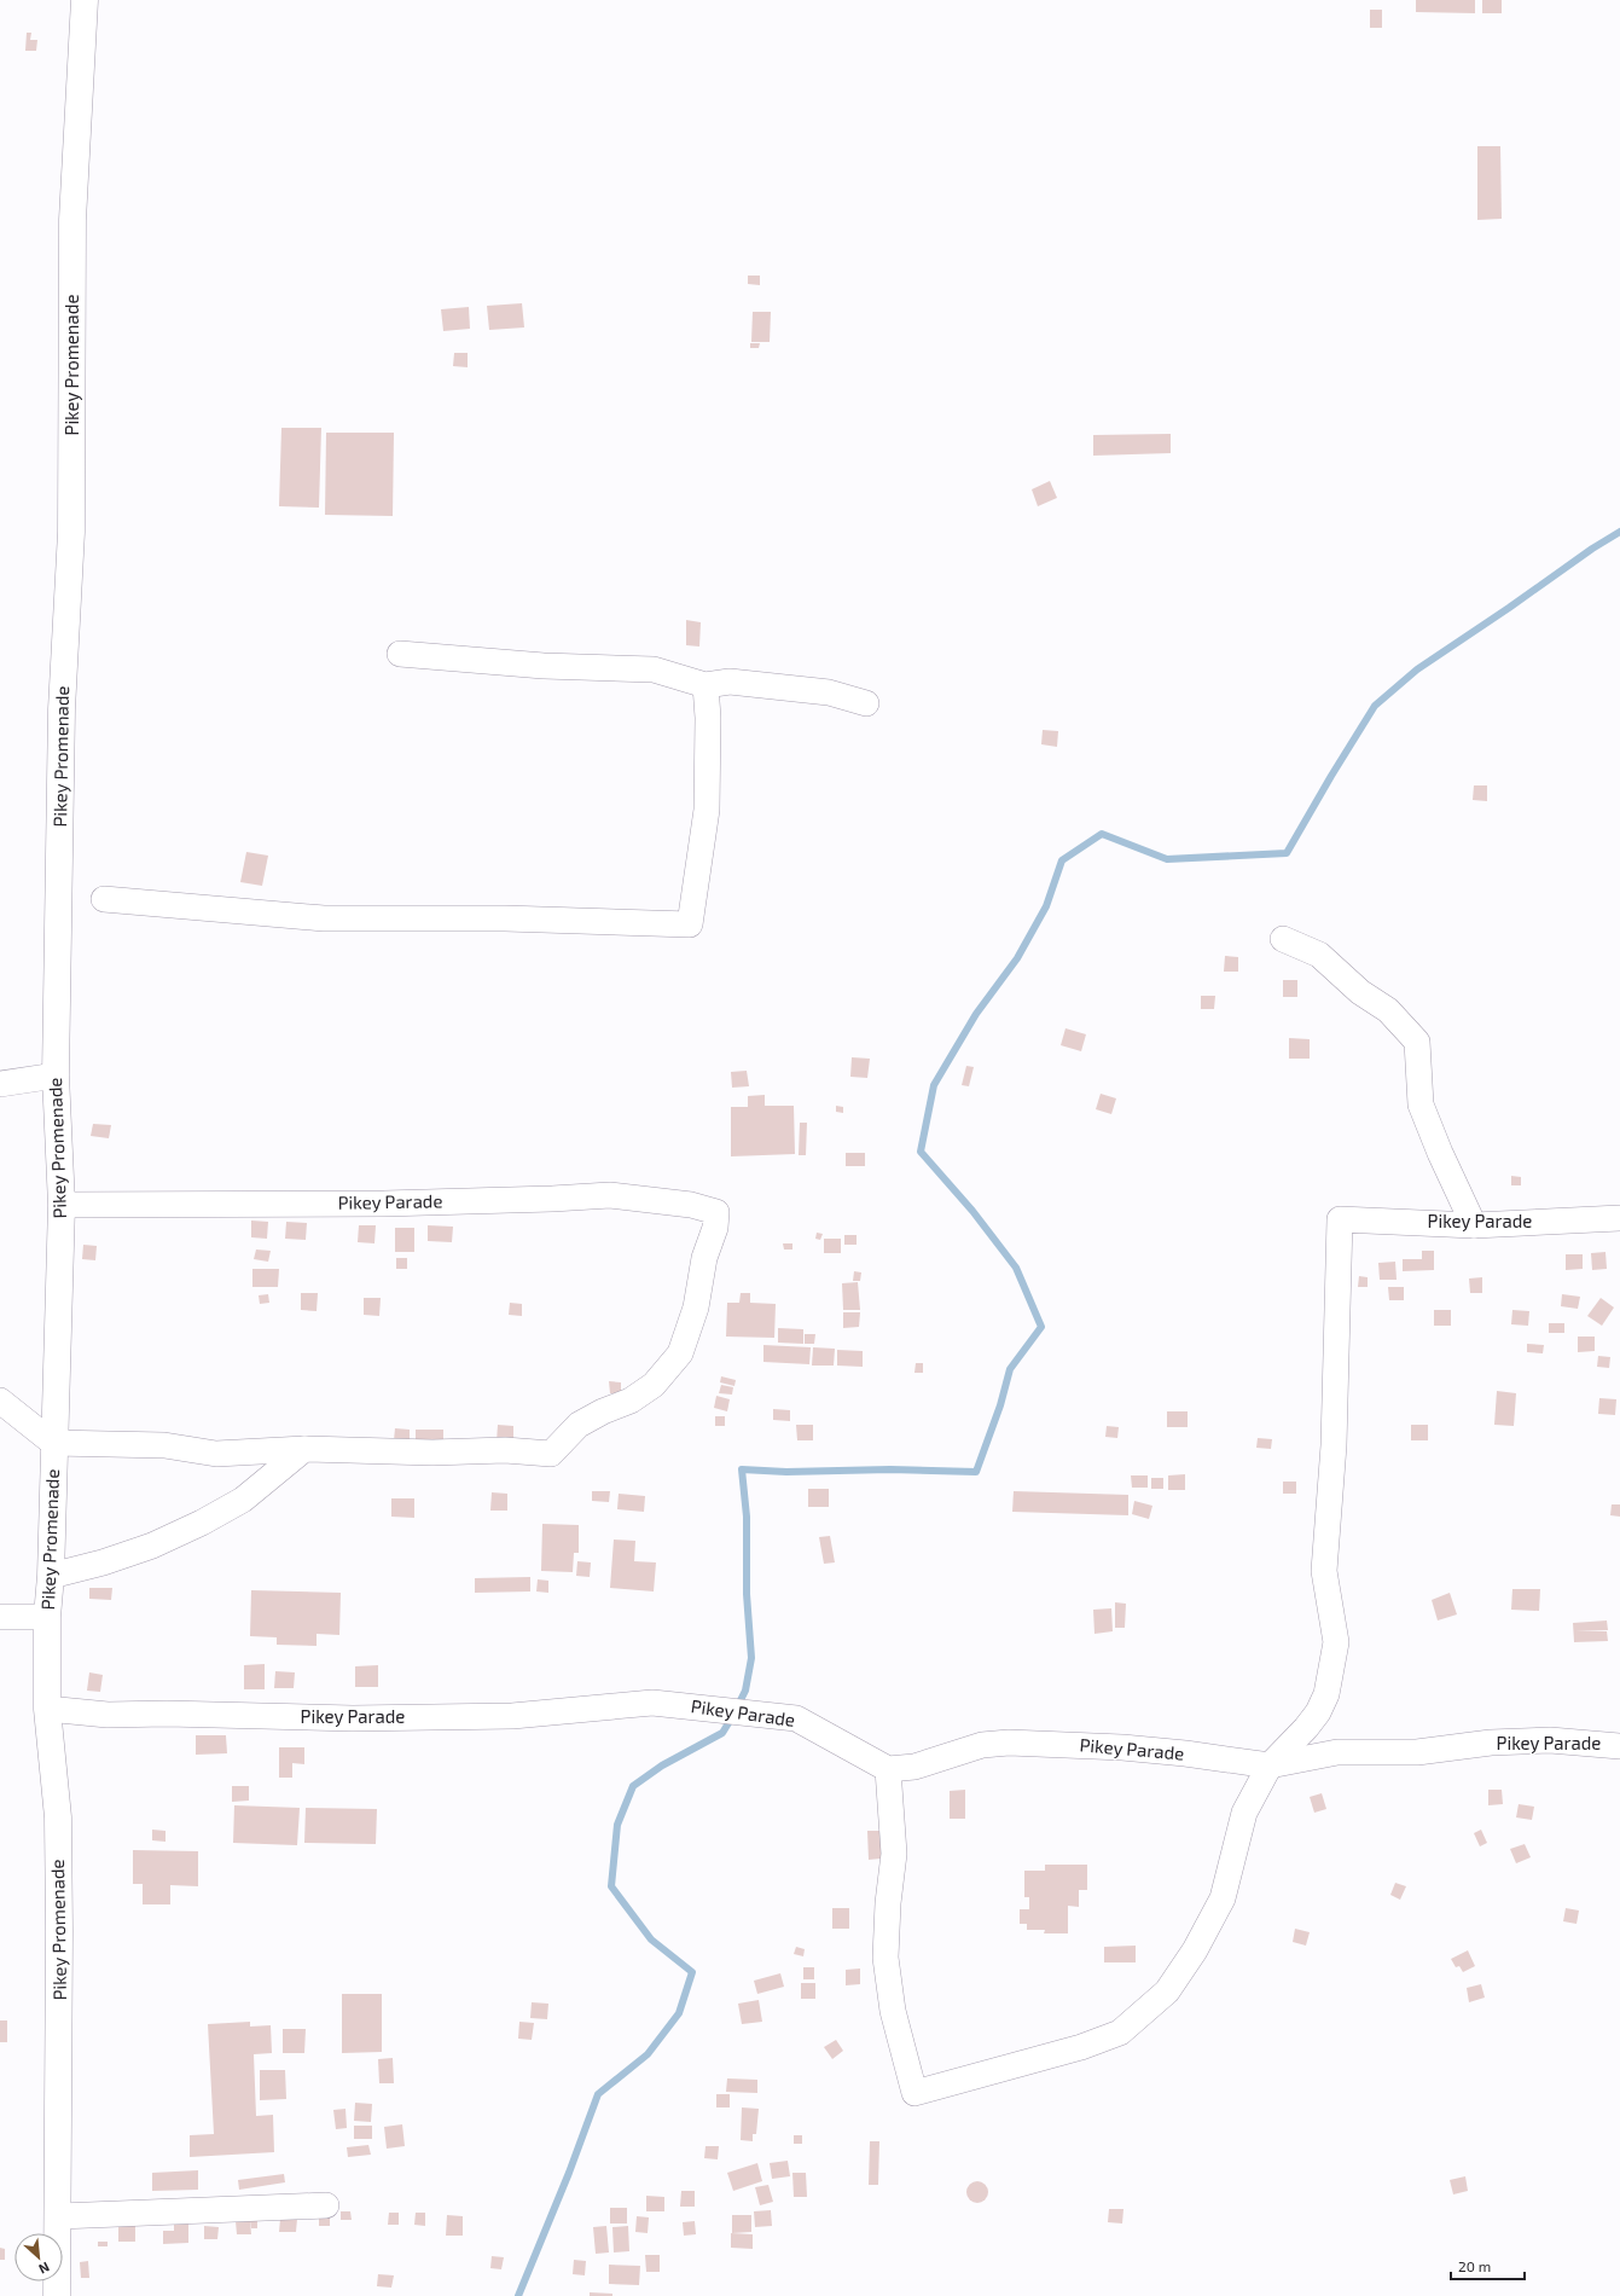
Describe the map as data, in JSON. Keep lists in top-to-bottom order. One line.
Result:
{"streets":{"street":["Pikey Promenade","Pikey Parade"]},"crossings":[["Pikey Promenade","Pikey Parade"]],"scale_bar":"20 m","north":"bottom right"}
